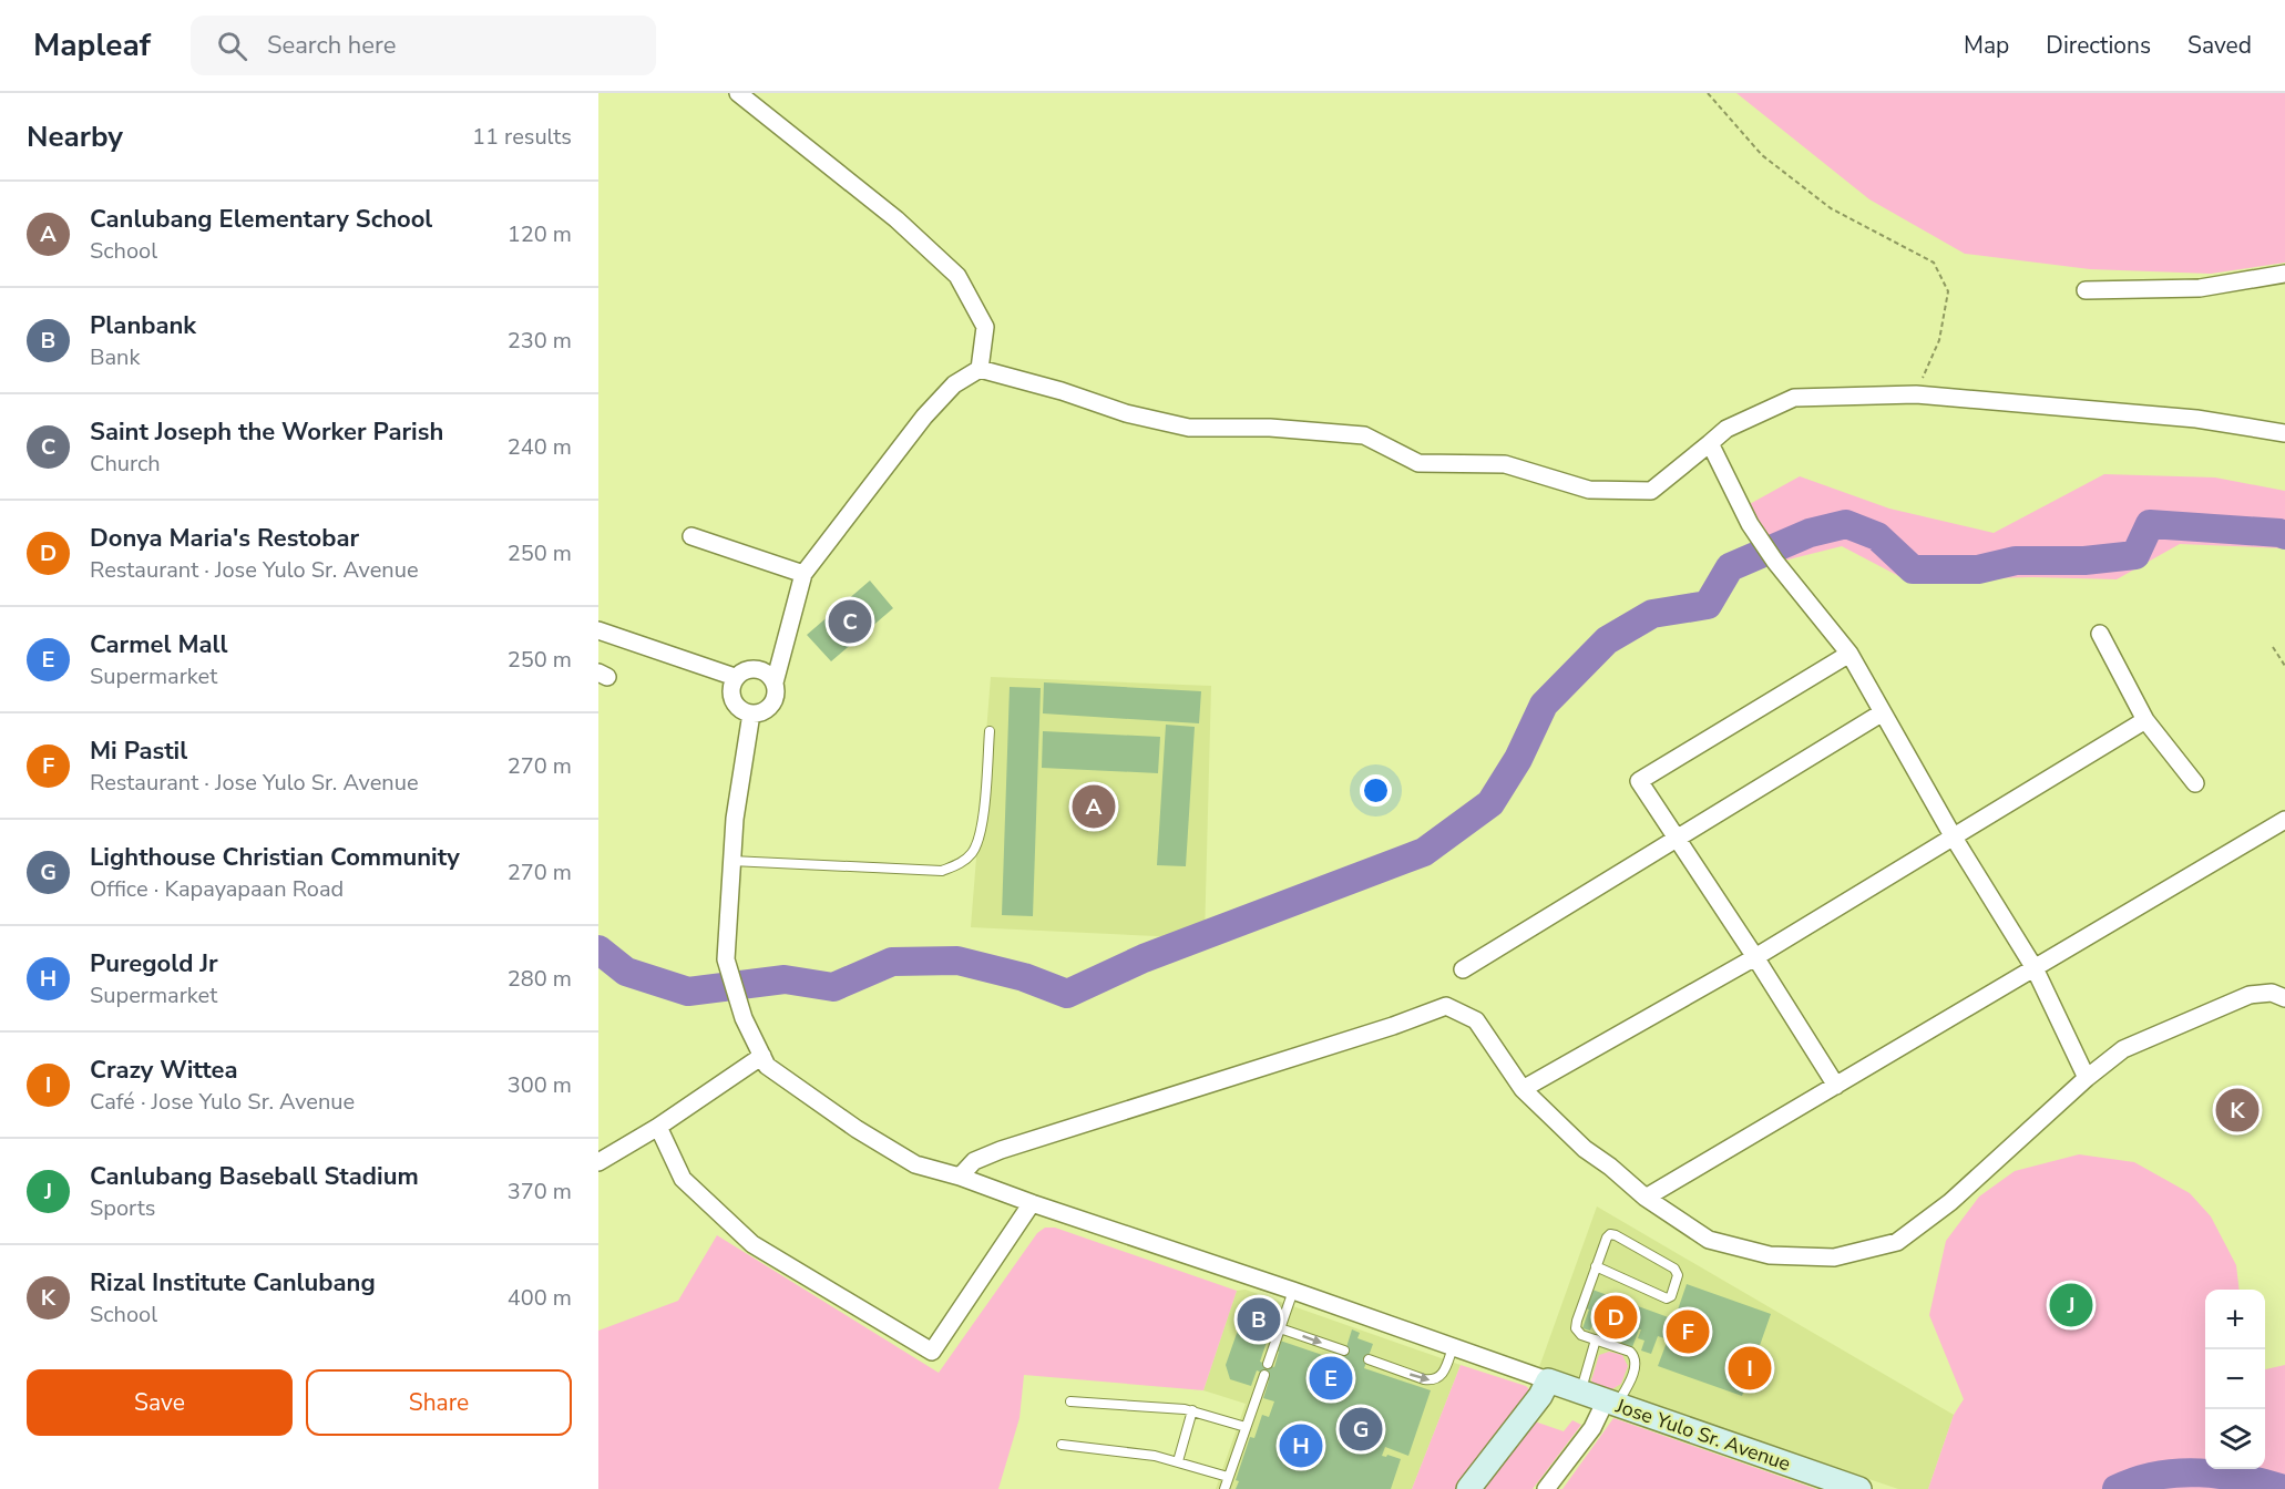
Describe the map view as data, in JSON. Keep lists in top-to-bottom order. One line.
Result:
{"streets":{"street":["Jose Yulo Sr. Avenue"]},"page":{"header":"Mapleaf","search":"Search here","nav":["Map","Directions","Saved"],"heading":["Nearby","11 results"],"list":[{"mark":"A","name":"Canlubang Elementary School","note":"School","value":"120 m"},{"mark":"B","name":"Planbank","note":"Bank","value":"230 m"},{"mark":"C","name":"Saint Joseph the Worker Parish","note":"Church","value":"240 m"},{"mark":"D","name":"Donya Maria's Restobar","note":"Restaurant · Jose Yulo Sr. Avenue","value":"250 m"},{"mark":"E","name":"Carmel Mall","note":"Supermarket","value":"250 m"},{"mark":"F","name":"Mi Pastil","note":"Restaurant · Jose Yulo Sr. Avenue","value":"270 m"},{"mark":"G","name":"Lighthouse Christian Community","note":"Office · Kapayapaan Road","value":"270 m"},{"mark":"H","name":"Puregold Jr","note":"Supermarket","value":"280 m"},{"mark":"I","name":"Crazy Wittea","note":"Café · Jose Yulo Sr. Avenue","value":"300 m"},{"mark":"J","name":"Canlubang Baseball Stadium","note":"Sports","value":"370 m"},{"mark":"K","name":"Rizal Institute Canlubang","note":"School","value":"400 m"}],"pins":["C","A","K","J","D","B","F","I","E","G","H"],"map_buttons":["+","−"],"buttons":["Save","Share"]}}
